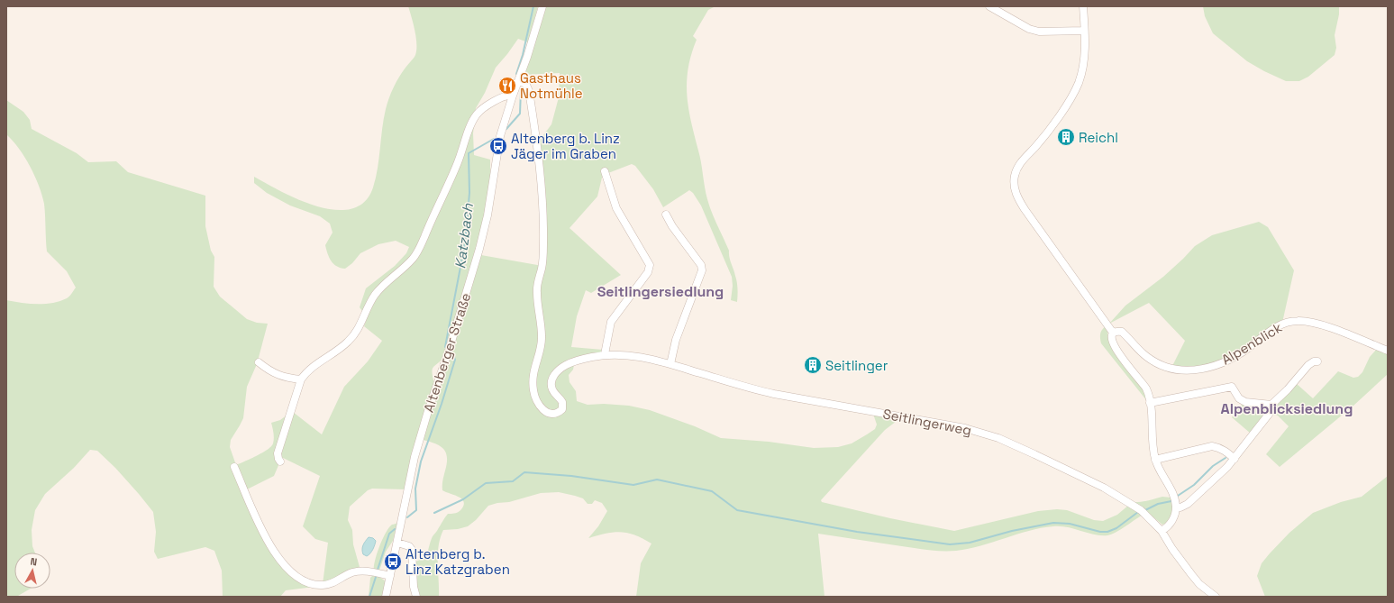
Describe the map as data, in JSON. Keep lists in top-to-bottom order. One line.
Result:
{"streets":{"street":["Alpenblick","Altenberger Straße","Seitlingerweg"]},"crossings":[["Altenberger Straße","Seitlingerweg"]],"districts":["Seitlingersiedlung","Alpenblicksiedlung"],"water":["Katzbach"],"places":{"restaurant":["Gasthaus Notmühle"],"building":["Reichl","Seitlinger"],"bus stop":["Altenberg b. Linz Jäger im Graben","Altenberg b. Linz Katzgraben"]},"north":"top"}
